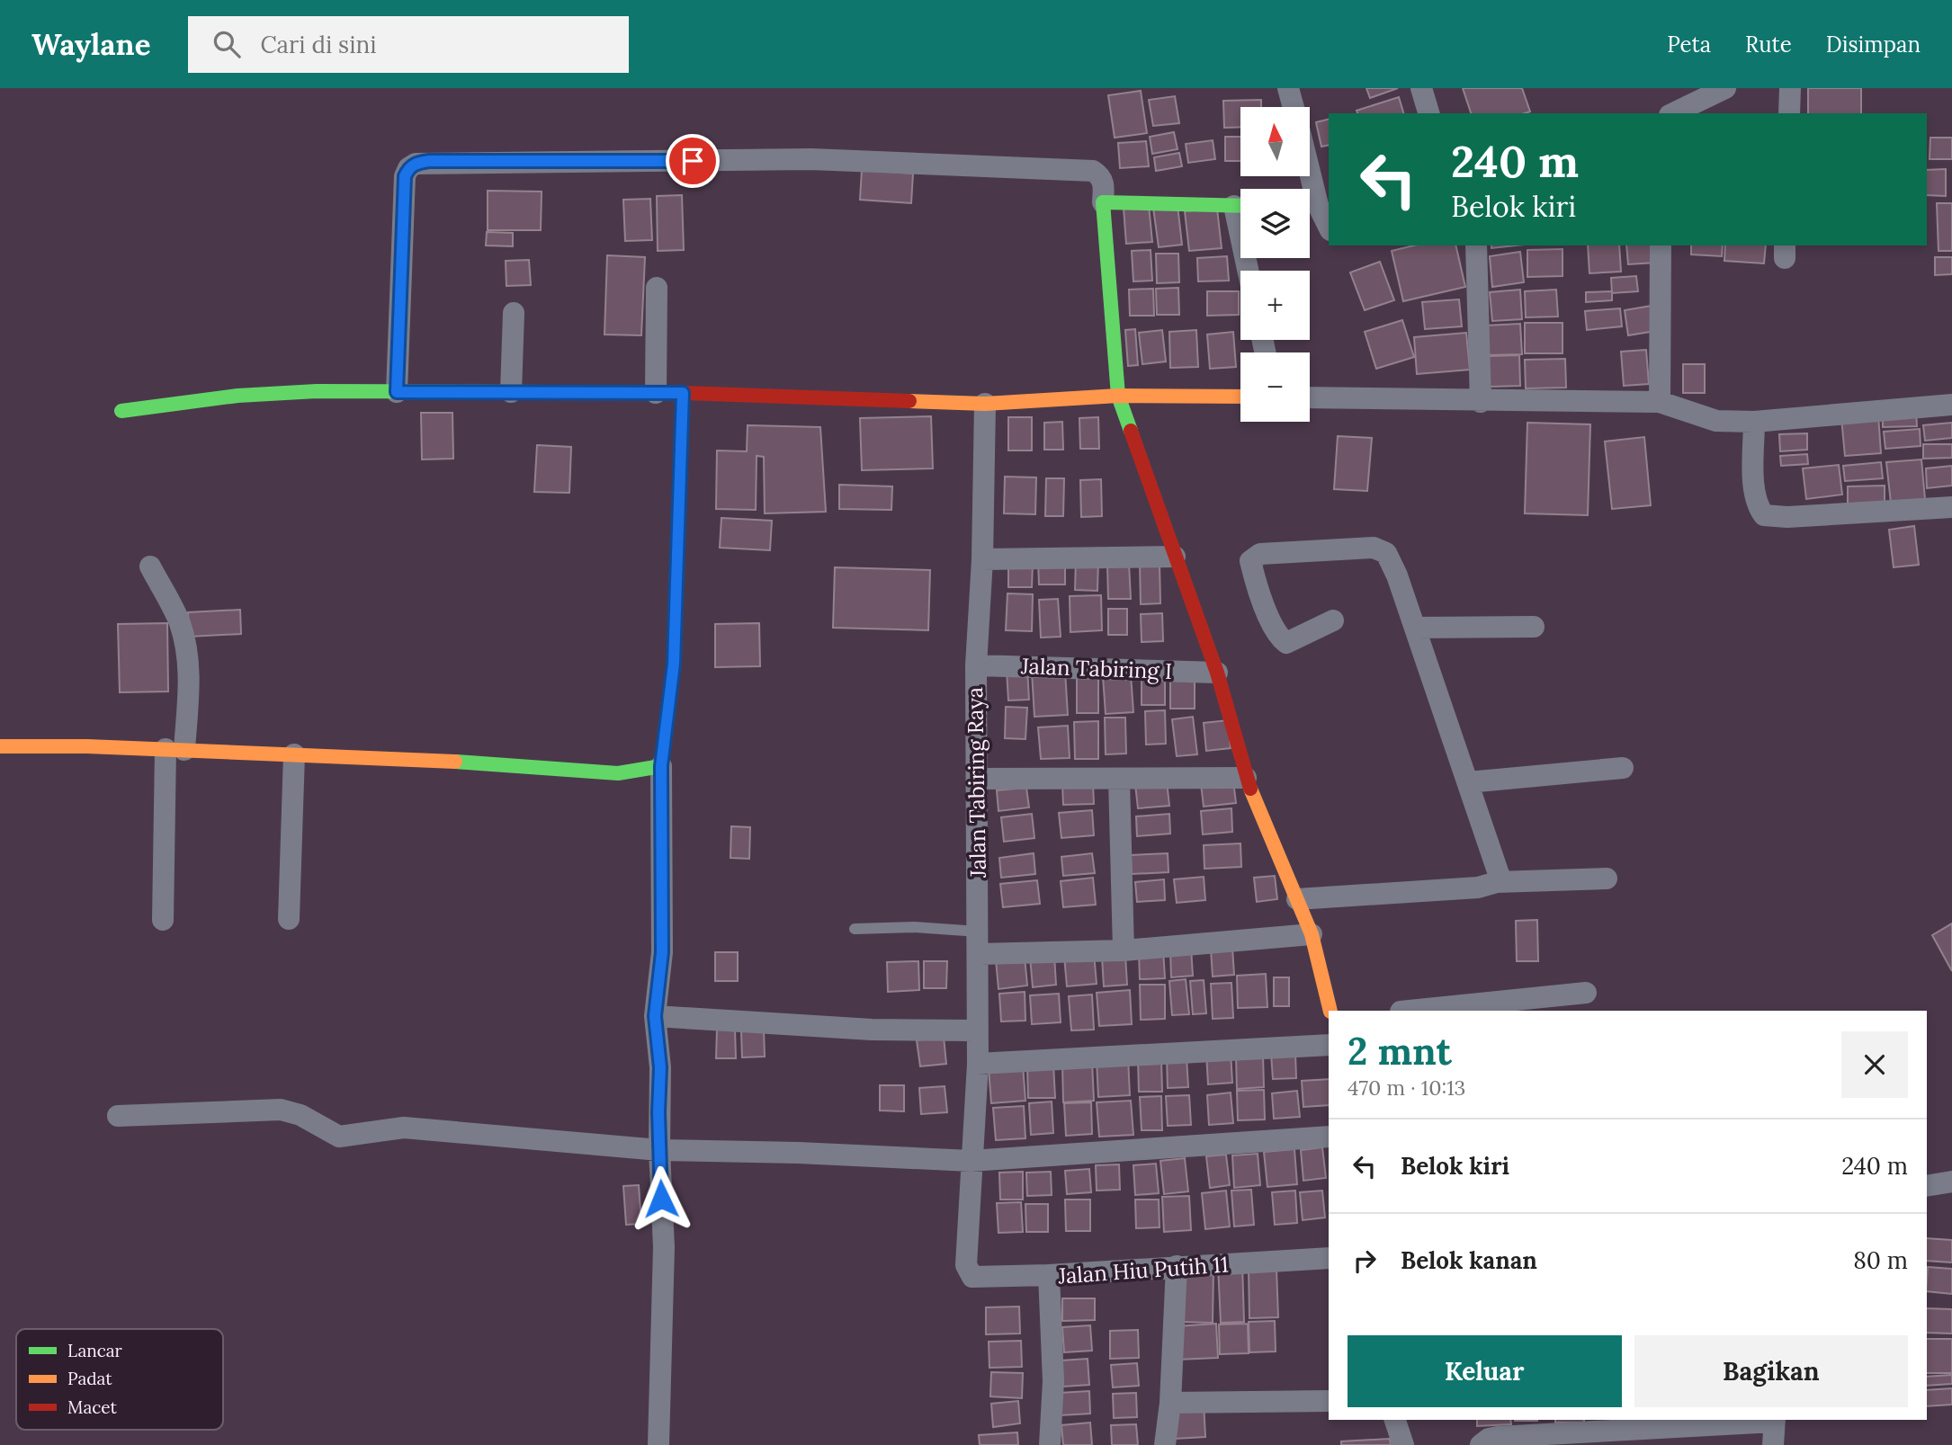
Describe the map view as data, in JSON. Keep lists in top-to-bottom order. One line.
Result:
{"streets":{"street":["Jalan Tabiring I","Jalan Tabiring Raya","Jalan Hiu Putih 11"]},"crossings":[["Jalan Tabiring I","Jalan Tabiring Raya"],["Jalan Tabiring Raya","Jalan Hiu Putih 11"]],"legend":["Lancar","Padat","Macet"],"north":"top","page":{"header":"Waylane","search":"Cari di sini","nav":["Peta","Rute","Disimpan"],"map_buttons":["+","−"],"turn":["240 m","Belok kiri"],"heading":["2 mnt","470 m · 10:13"],"list":[{"name":"Belok kiri","value":"240 m"},{"name":"Belok kanan","value":"80 m"}],"buttons":["Keluar","Bagikan"]}}
